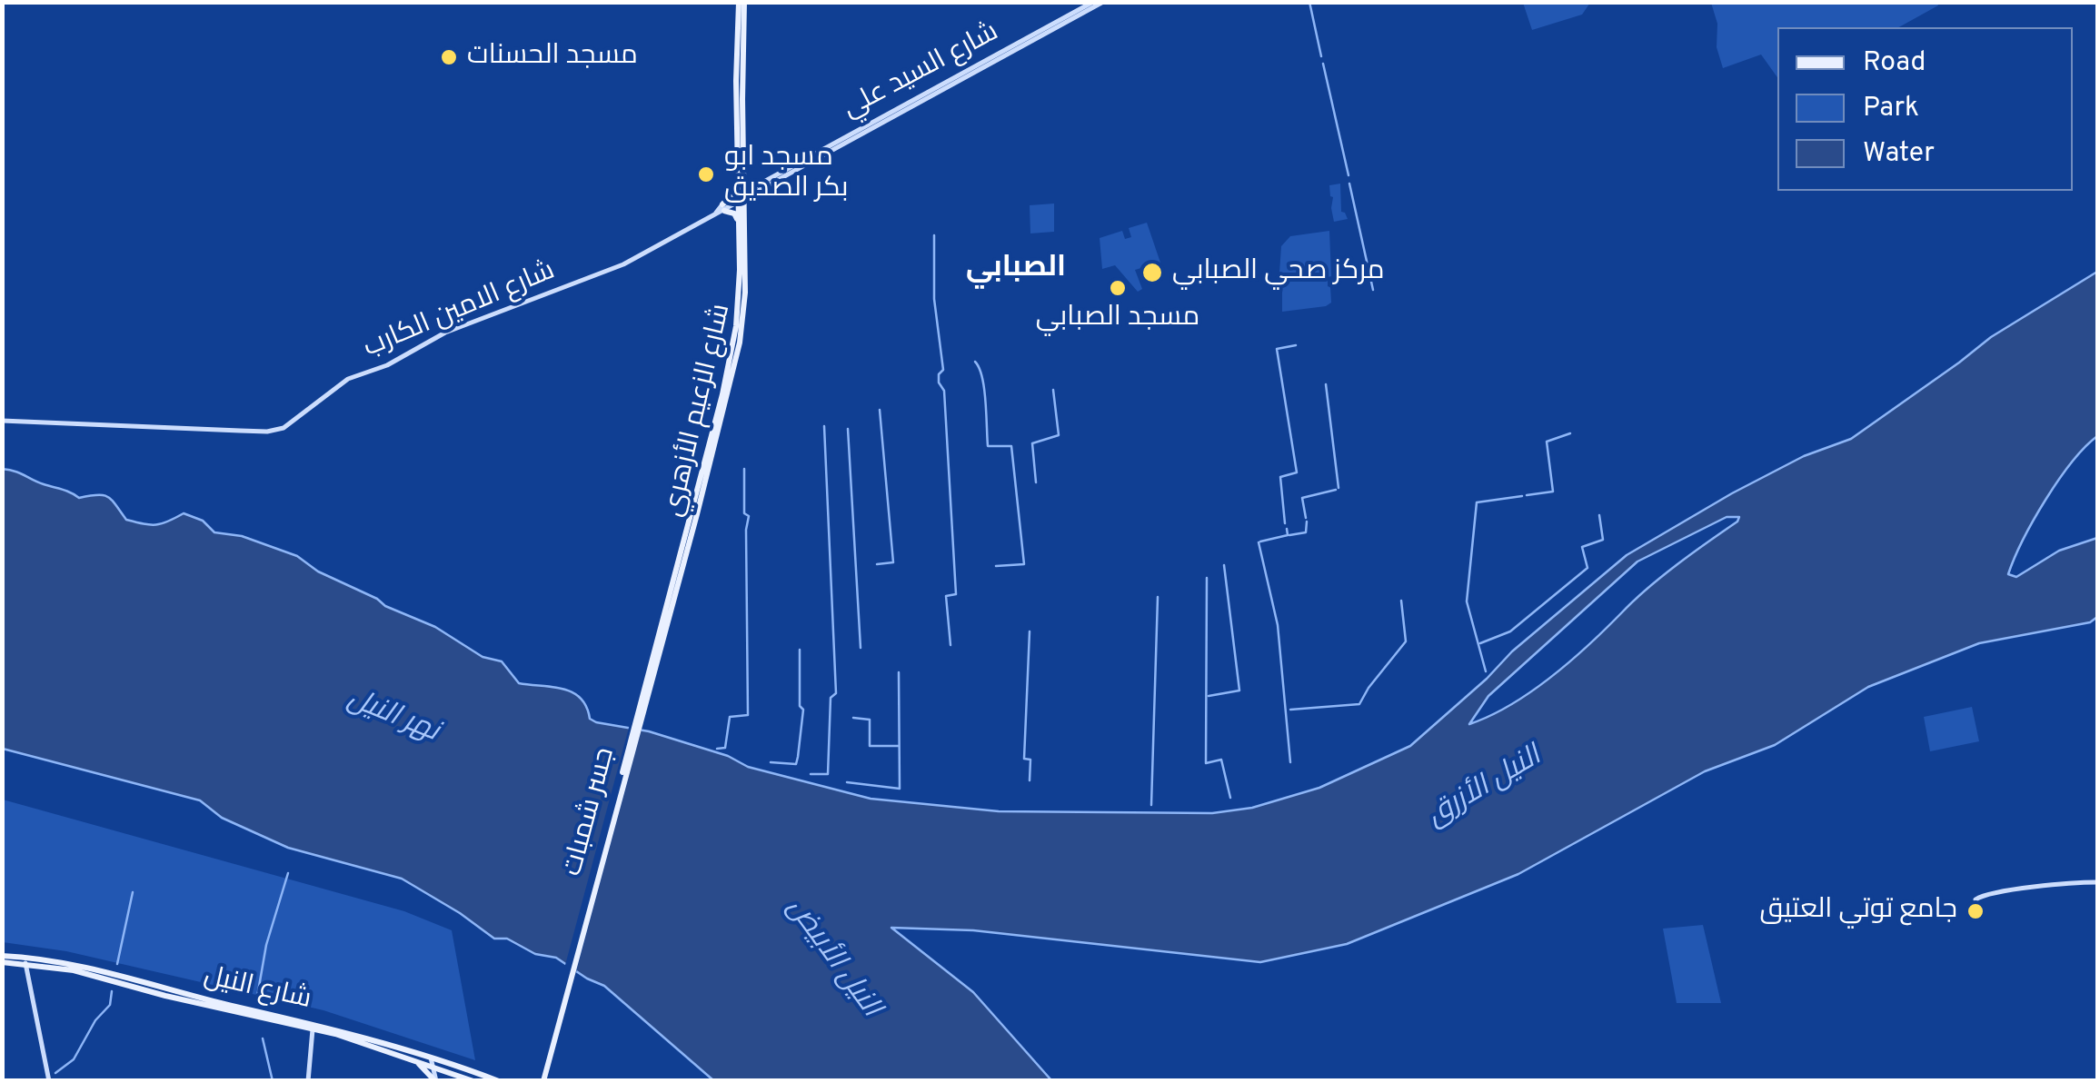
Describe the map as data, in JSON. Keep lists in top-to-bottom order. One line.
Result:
{"streets":{"main road":["شارع الزعيم الأزهري","جسر شمبات","شارع النيل"],"street":["شارع السيد علي","شارع الامين الكارب"]},"crossings":[["شارع السيد علي","شارع الامين الكارب"],["شارع السيد علي","شارع الزعيم الأزهري"],["شارع الزعيم الأزهري","جسر شمبات"]],"districts":["الصبابي"],"water":["نهر النيل","النيل الأزرق","النيل الأبيض"],"places":["مسجد الحسنات","مسجد ابو بكر الصديق","مركز صحي الصبابي","مسجد الصبابي","جامع توتي العتيق"],"legend":["Road","Park","Water"]}
